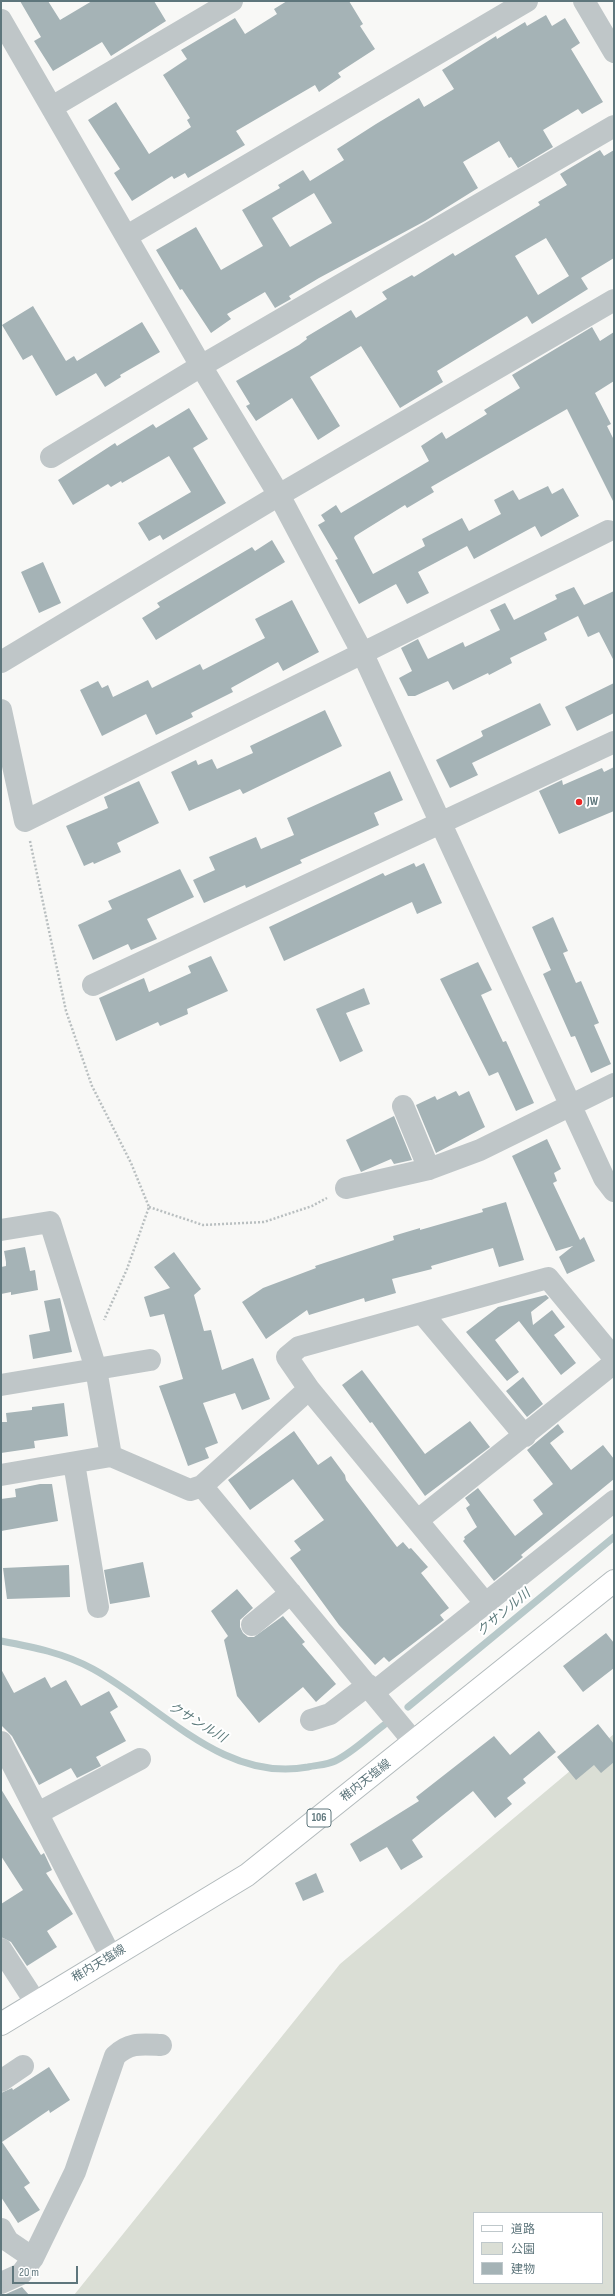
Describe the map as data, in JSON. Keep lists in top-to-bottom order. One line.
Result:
{"streets":{"main road":["稚内天塩線","106"]},"water":["クサンル川"],"places":["JW"],"legend":["道路","公園","建物"],"scale_bar":"20 m"}
